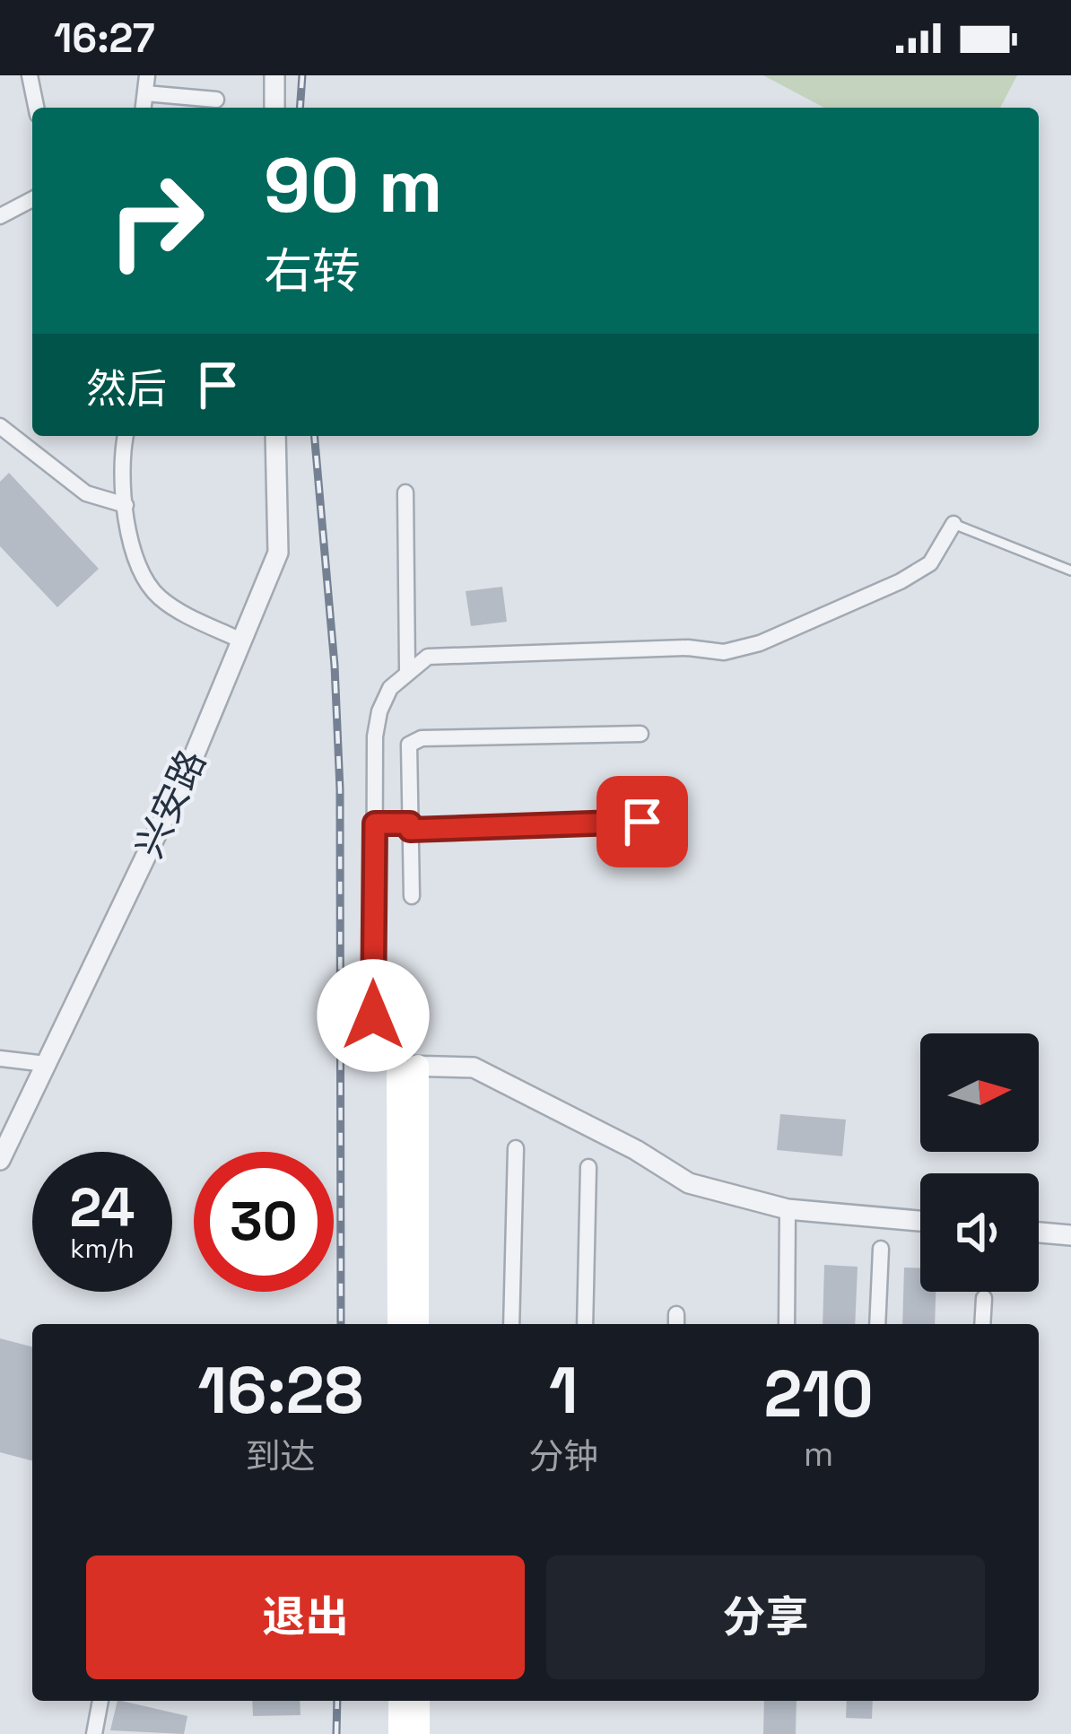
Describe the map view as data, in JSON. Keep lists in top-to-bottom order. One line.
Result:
{"streets":{"street":["兴安路"]},"north":"right","page":{"status":"16:27","turn":["90 m","右转"],"then":"然后","speed":"24 km/h","limit":"30","eta":["16:28","到达","1","分钟","210","m"],"buttons":["退出","分享"]}}
